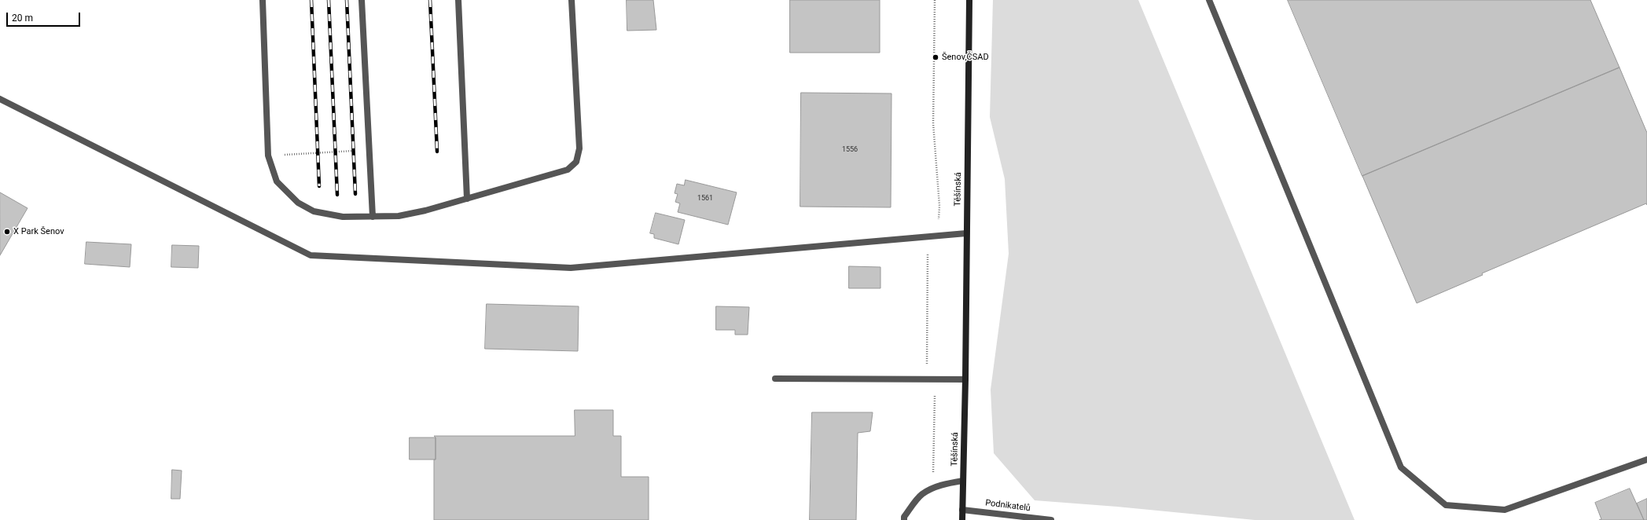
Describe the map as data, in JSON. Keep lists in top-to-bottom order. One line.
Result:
{"streets":{"main road":["Těšínská"],"street":["Podnikatelů"]},"crossings":[["Těšínská","Podnikatelů"]],"places":["Šenov,ČSAD","X Park Šenov"],"house_numbers":["1556","1561"],"scale_bar":"20 m"}
